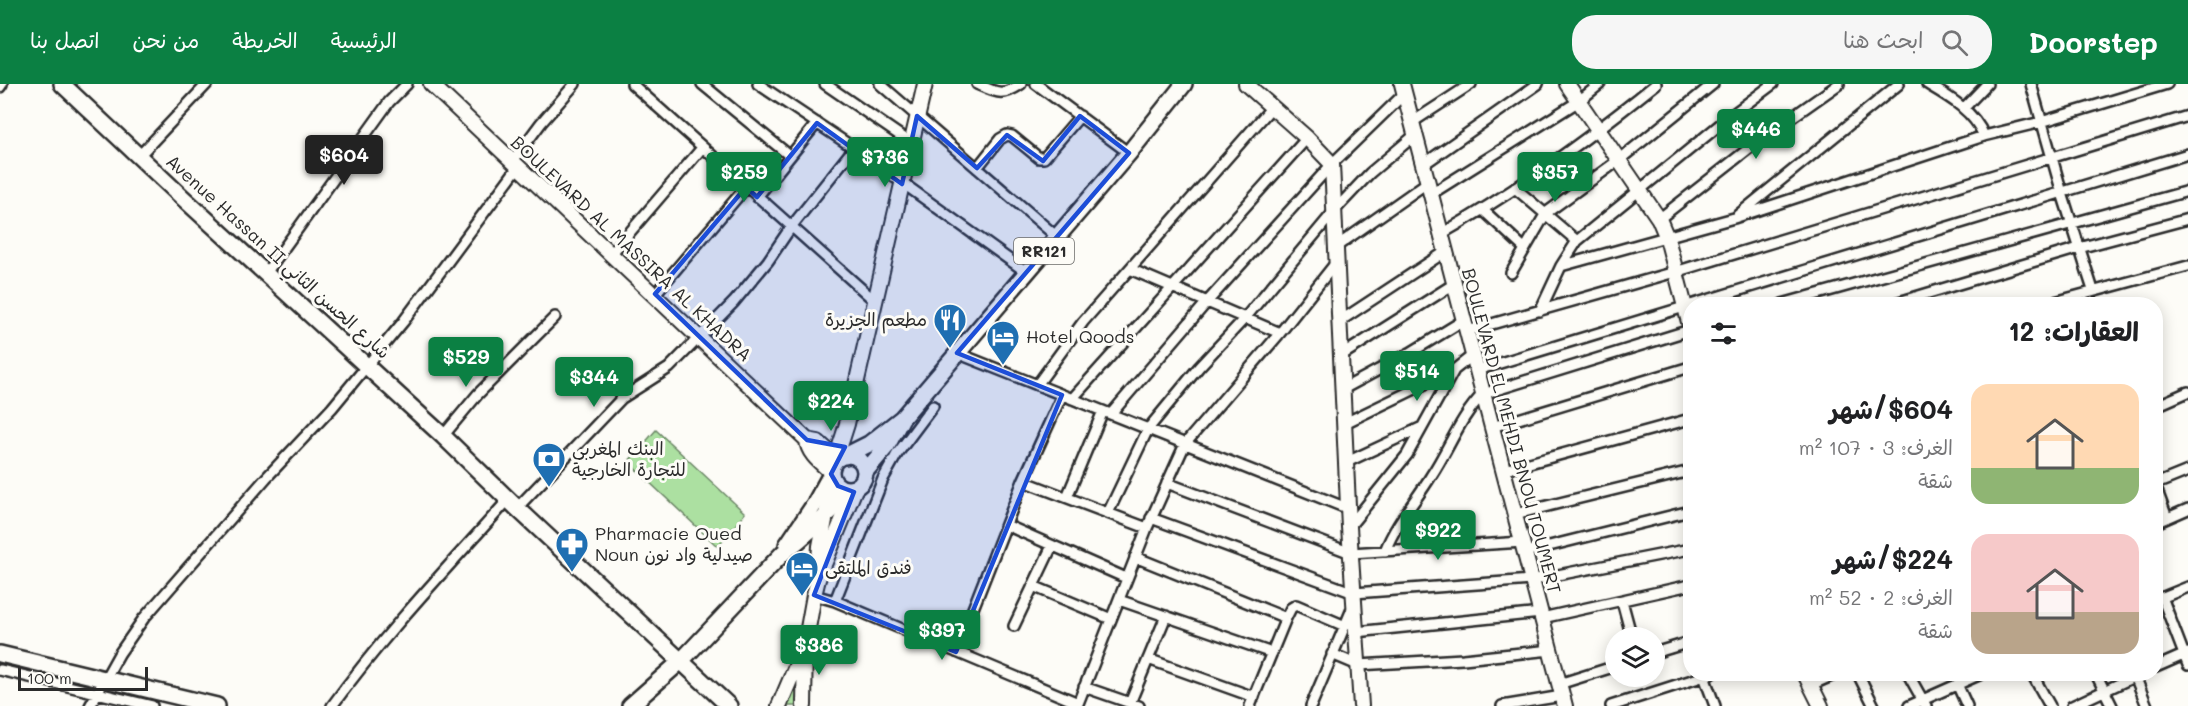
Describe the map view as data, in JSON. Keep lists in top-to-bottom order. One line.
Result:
{"streets":{"main road":["RR121","Avenue Hassan II شارع الحسن الثاني"],"street":["BOULEVARD AL MASSIRA AL KHADRA","BOULEVARD EL MEHDI BNOU TOUMERT"]},"crossings":[["BOULEVARD AL MASSIRA AL KHADRA","RR121"],["RR121","Avenue Hassan II شارع الحسن الثاني"]],"places":{"restaurant":["مطعم الجزيرة"],"hotel":["Hotel Qoods","فندق الملتقى"],"bank":["البنك المغربي للتجارة الخارجية"],"pharmacy":["Pharmacie Oued Noun صيدلية واد نون"]},"scale_bar":"100 m","page":{"header":"Doorstep","search":"ابحث هنا","nav":["الرئيسية","الخريطة","من نحن","اتصل بنا"],"price":["$446","$604","$736","$259","$357","$529","$514","$344","$224","$922","$397","$386"],"heading":"العقارات: 12","list":[{"name":"$604/شهر","note":"الغرف: 3 · 107 m² · شقة"},{"name":"$224/شهر","note":"الغرف: 2 · 52 m² · شقة"}],"scale":"100 m"}}
